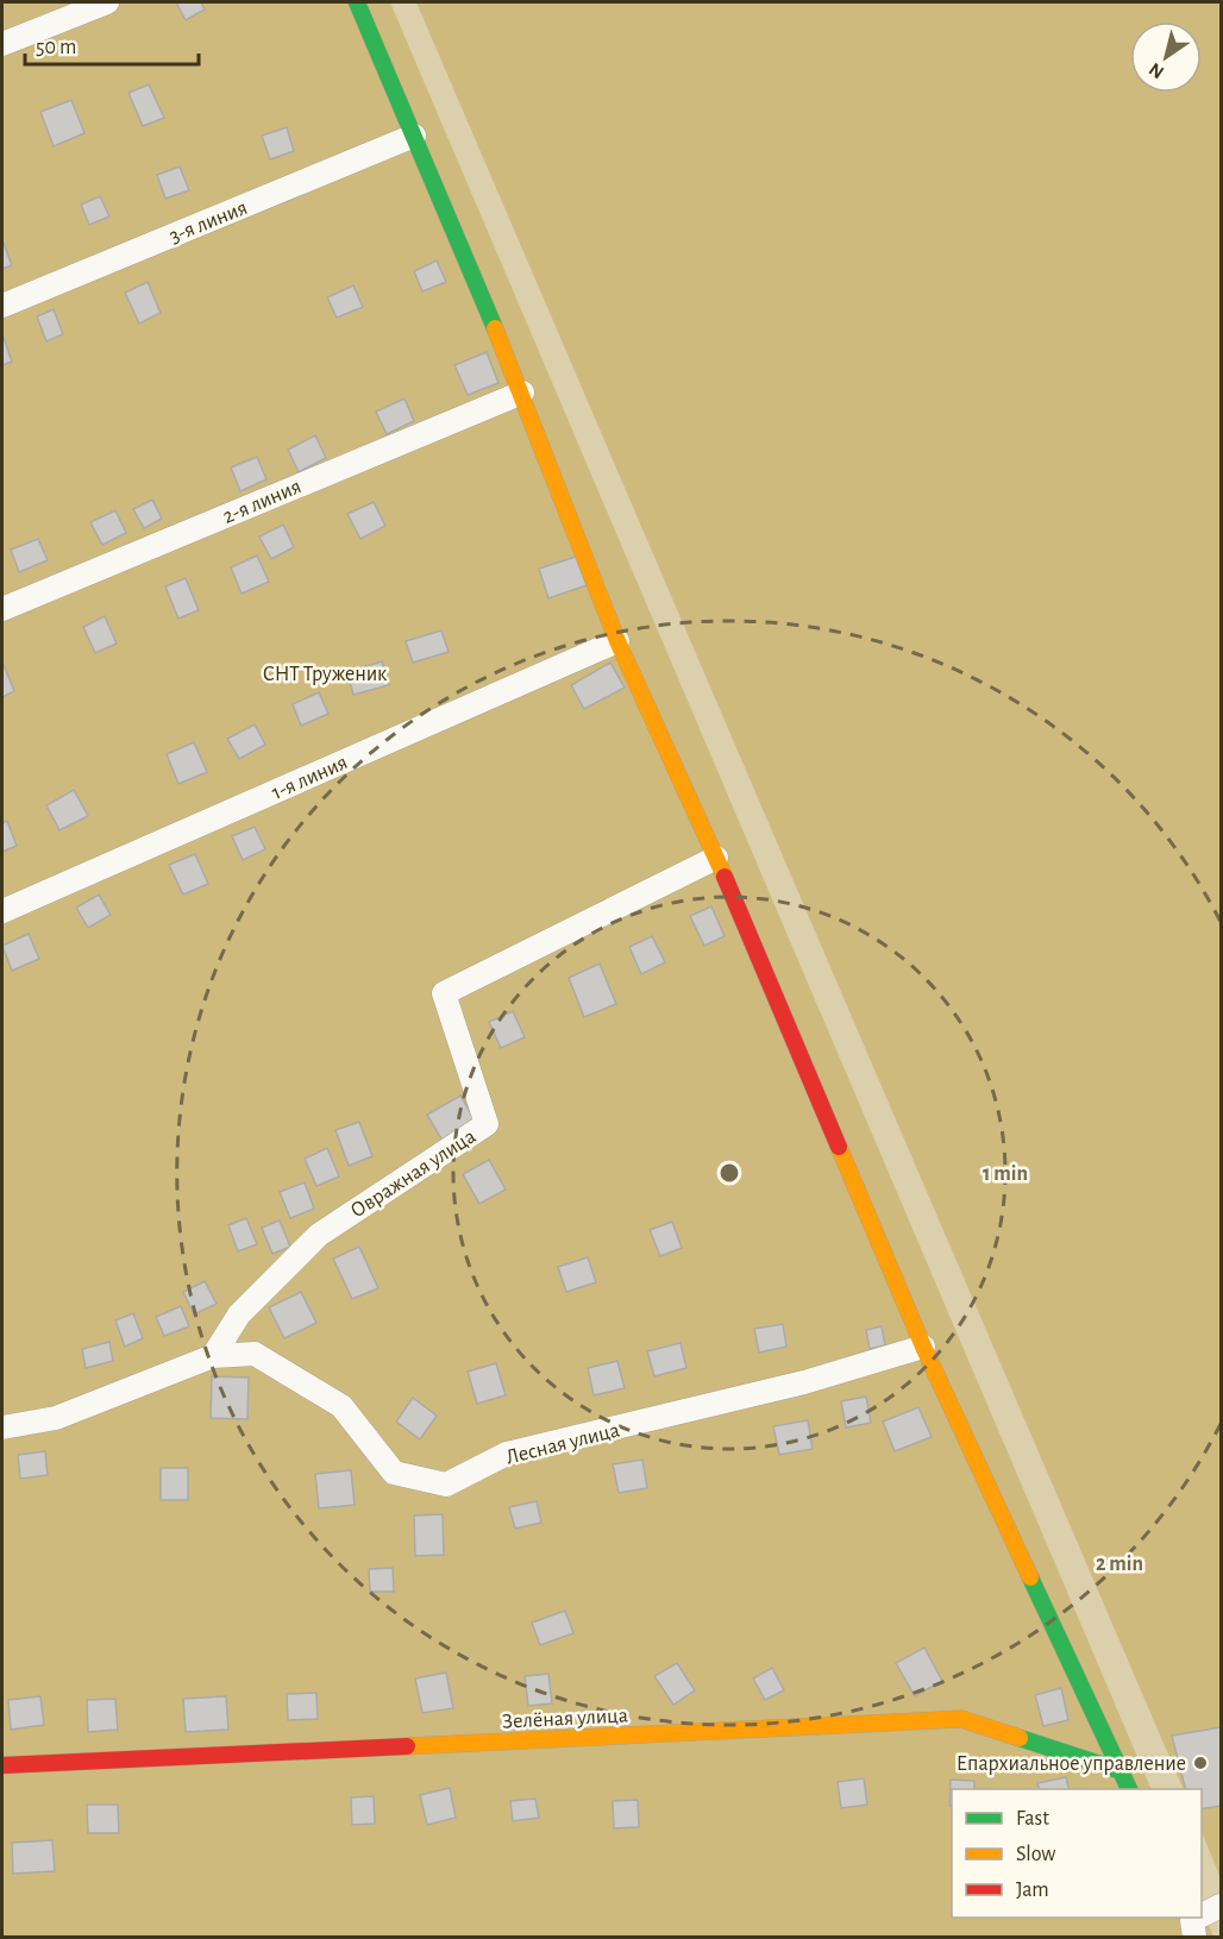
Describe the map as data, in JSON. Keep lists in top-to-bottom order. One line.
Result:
{"streets":{"street":["3-я линия","2-я линия","1-я линия","Овражная улица","Лесная улица","Зелёная улица"]},"crossings":[["Овражная улица","Лесная улица"]],"parks":["СНТ Труженик"],"places":["Епархиальное управление"],"legend":["Fast","Slow","Jam"],"scale_bar":"50 m","north":"bottom left","rings":["1 min","2 min"]}
